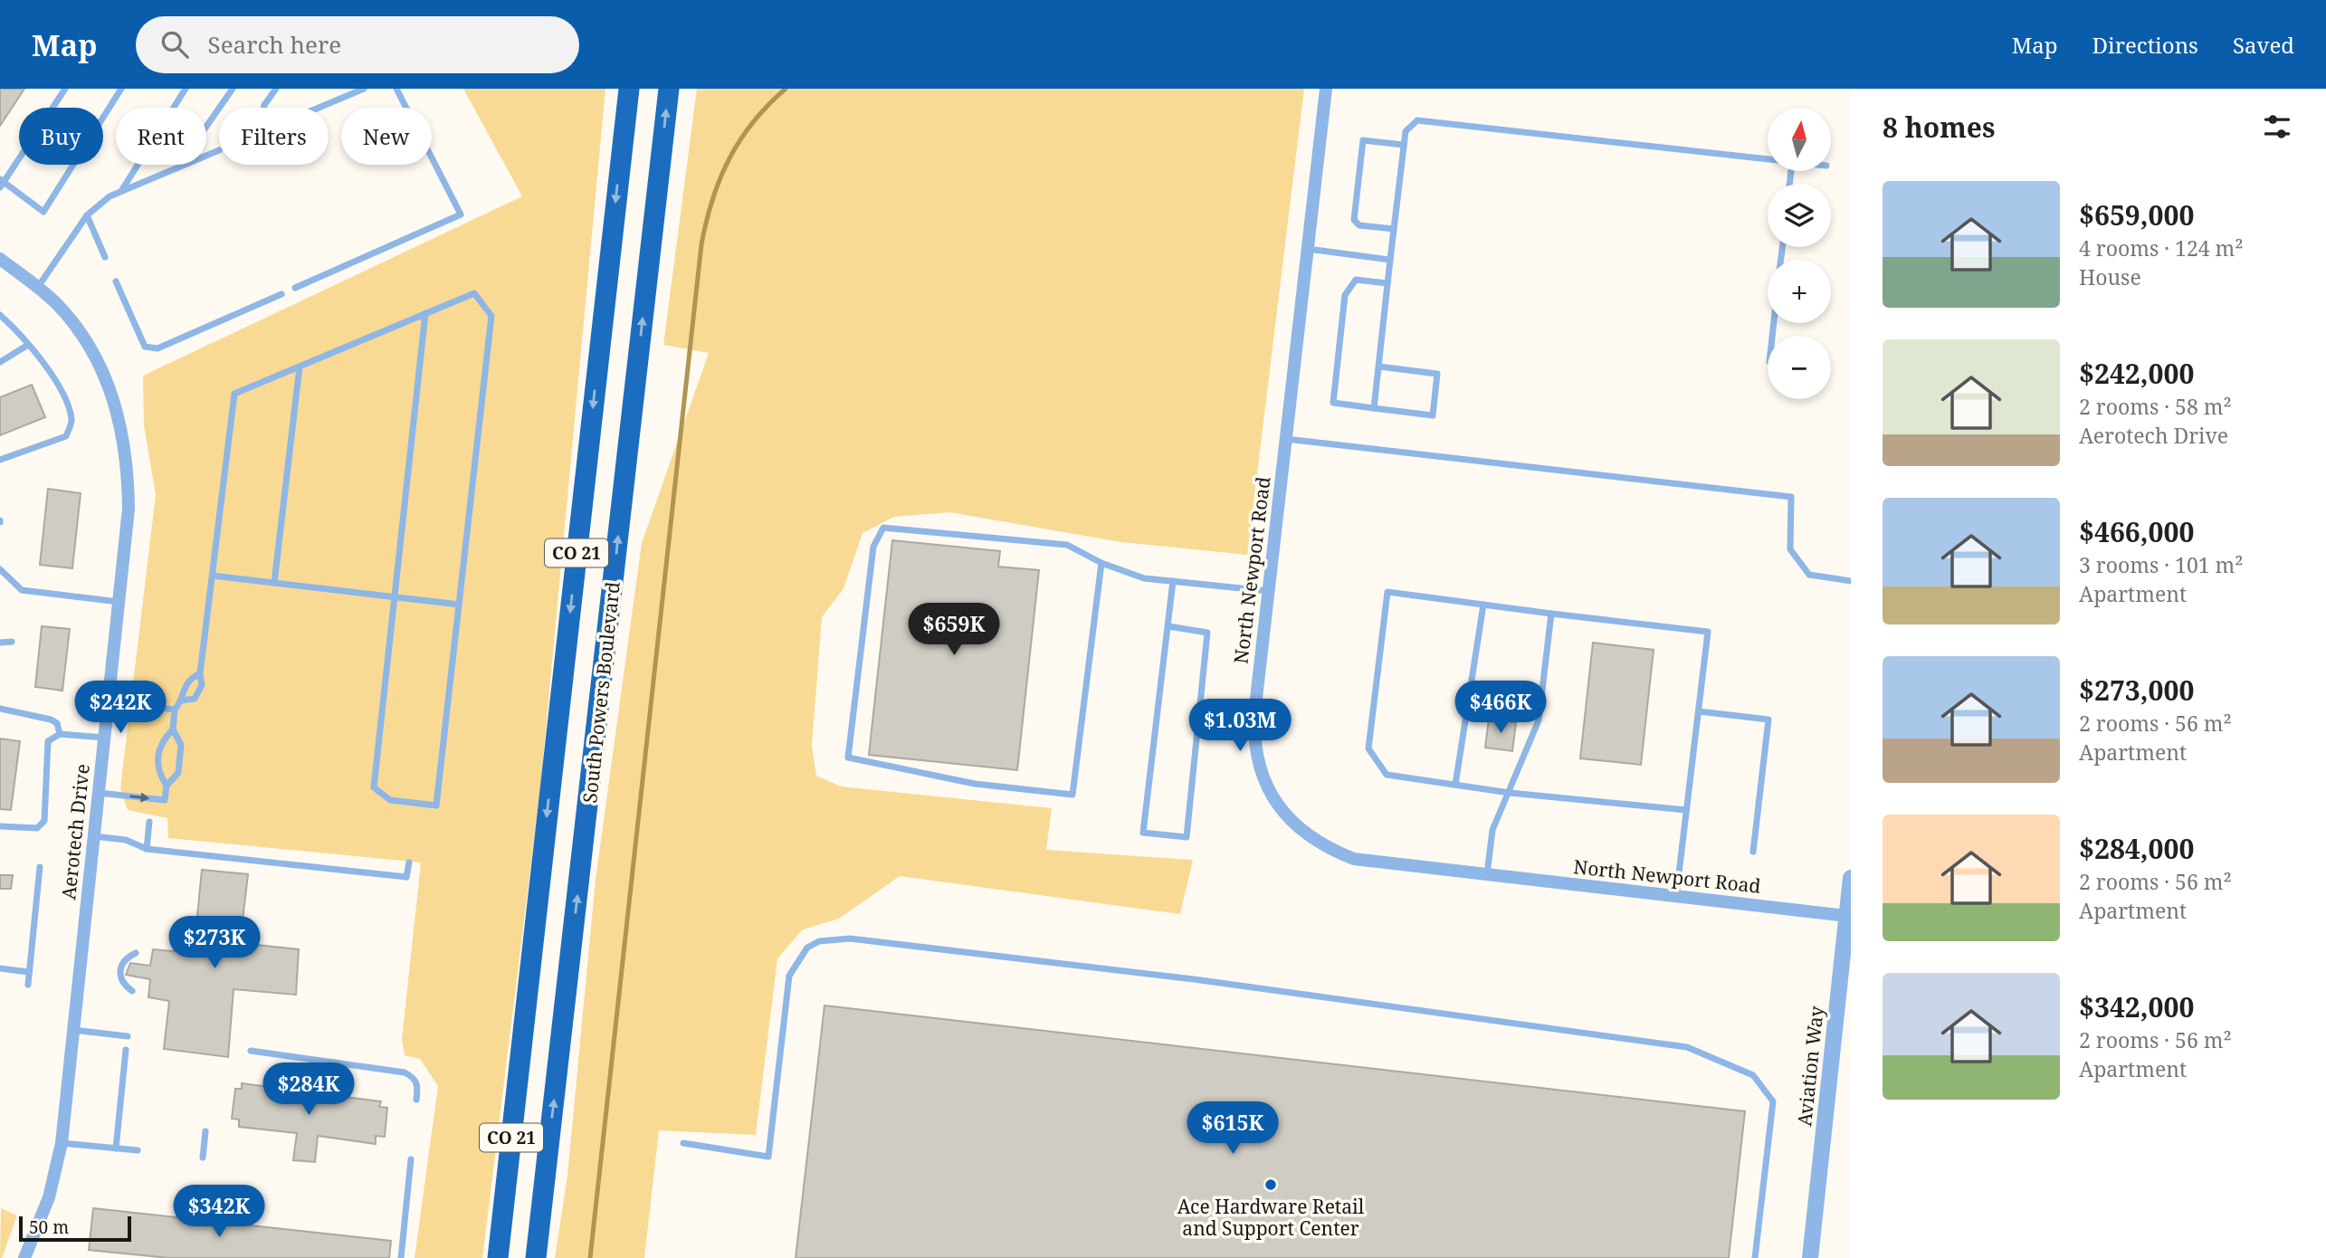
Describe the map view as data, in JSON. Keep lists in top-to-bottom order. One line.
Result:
{"streets":{"highway":["CO 21","South Powers Boulevard"],"street":["North Newport Road","Aerotech Drive","Aviation Way"]},"crossings":[["North Newport Road","Aviation Way"]],"places":["Ace Hardware Retail and Support Center"],"scale_bar":"50 m","north":"top","page":{"header":"Map","search":"Search here","nav":["Map","Directions","Saved"],"heading":"8 homes","map_buttons":["+","−"],"chip":["Buy","Rent","Filters","New"],"list":[{"name":"$659,000","note":"4 rooms · 124 m² · House"},{"name":"$242,000","note":"2 rooms · 58 m² · Aerotech Drive"},{"name":"$466,000","note":"3 rooms · 101 m² · Apartment"},{"name":"$273,000","note":"2 rooms · 56 m² · Apartment"},{"name":"$284,000","note":"2 rooms · 56 m² · Apartment"},{"name":"$342,000","note":"2 rooms · 56 m² · Apartment"}],"price":["$659K","$242K","$466K","$1.03M","$273K","$284K","$615K","$342K"],"scale":"50 m"}}
